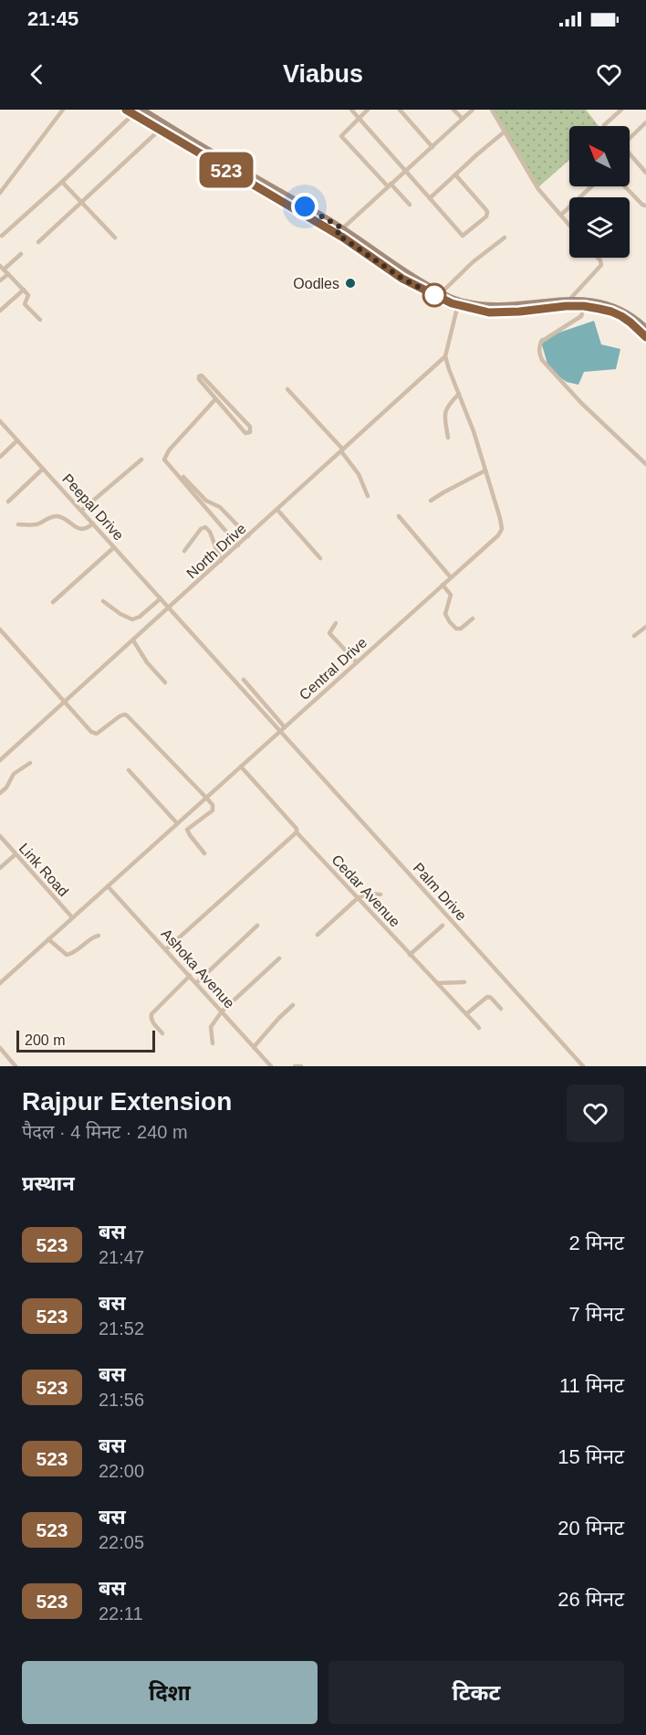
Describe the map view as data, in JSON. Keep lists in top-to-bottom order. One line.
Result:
{"streets":{"street":["Peepal Drive","North Drive","Central Drive","Link Road","Cedar Avenue","Palm Drive","Ashoka Avenue"]},"crossings":[["Peepal Drive","North Drive"],["Peepal Drive","Palm Drive"],["North Drive","Central Drive"],["North Drive","Palm Drive"],["Central Drive","Link Road"],["Central Drive","Cedar Avenue"],["Central Drive","Palm Drive"],["Central Drive","Ashoka Avenue"]],"places":["Oodles"],"lines":["bus line 523"],"scale_bar":"200 m","north":"top left","page":{"status":"21:45","header":"Viabus","on_map":"523","scale":"200 m","heading":[["Rajpur Extension","पैदल · 4 मिनट · 240 m"],"प्रस्थान"],"list":[{"mark":"523","name":"बस","note":"21:47","value":"2 मिनट"},{"mark":"523","name":"बस","note":"21:52","value":"7 मिनट"},{"mark":"523","name":"बस","note":"21:56","value":"11 मिनट"},{"mark":"523","name":"बस","note":"22:00","value":"15 मिनट"},{"mark":"523","name":"बस","note":"22:05","value":"20 मिनट"},{"mark":"523","name":"बस","note":"22:11","value":"26 मिनट"}],"buttons":["दिशा","टिकट"]}}
